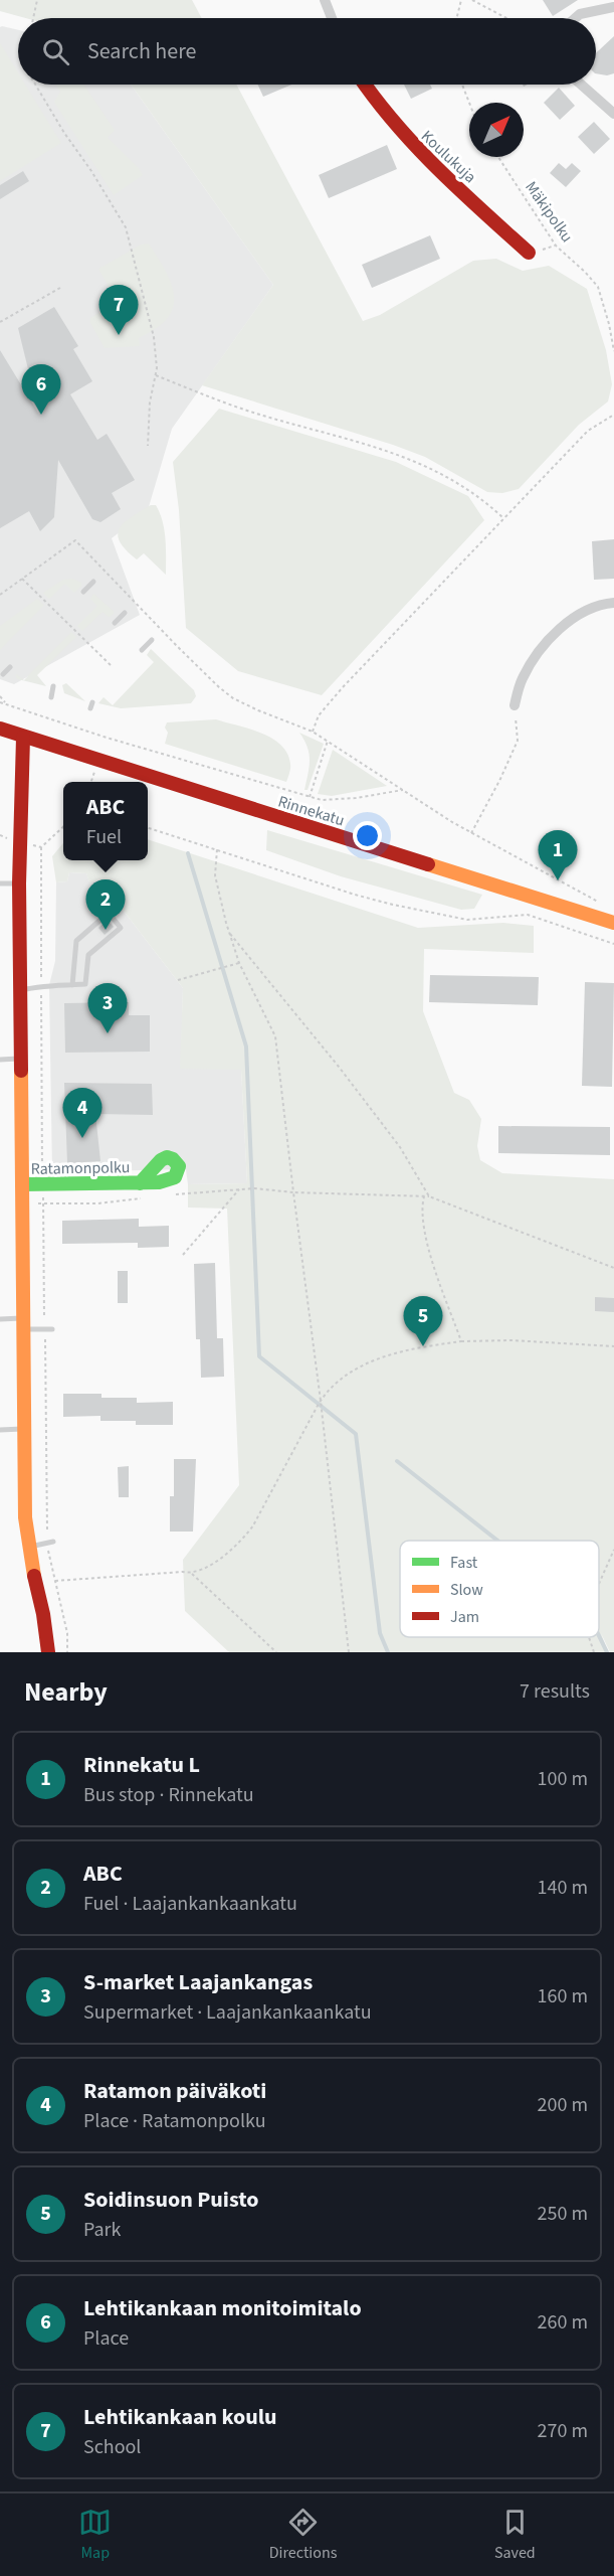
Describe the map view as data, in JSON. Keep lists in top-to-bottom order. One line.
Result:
{"streets":{"street":["Koulukuja","Rinnekatu","Ratamonpolku"],"path":["Mäkipolku"]},"legend":["Fast","Slow","Jam"],"north":"top right","page":{"search":"Search here","pins":["7","6","1","2","3","4","5"],"popup":["ABC","Fuel"],"heading":["Nearby","7 results"],"list":[{"mark":"1","name":"Rinnekatu L","note":"Bus stop · Rinnekatu","value":"100 m"},{"mark":"2","name":"ABC","note":"Fuel · Laajankankaankatu","value":"140 m"},{"mark":"3","name":"S-market Laajankangas","note":"Supermarket · Laajankankaankatu","value":"160 m"},{"mark":"4","name":"Ratamon päiväkoti","note":"Place · Ratamonpolku","value":"200 m"},{"mark":"5","name":"Soidinsuon Puisto","note":"Park","value":"250 m"},{"mark":"6","name":"Lehtikankaan monitoimitalo","note":"Place","value":"260 m"},{"mark":"7","name":"Lehtikankaan koulu","note":"School","value":"270 m"}],"nav":["Map","Directions","Saved"]}}
